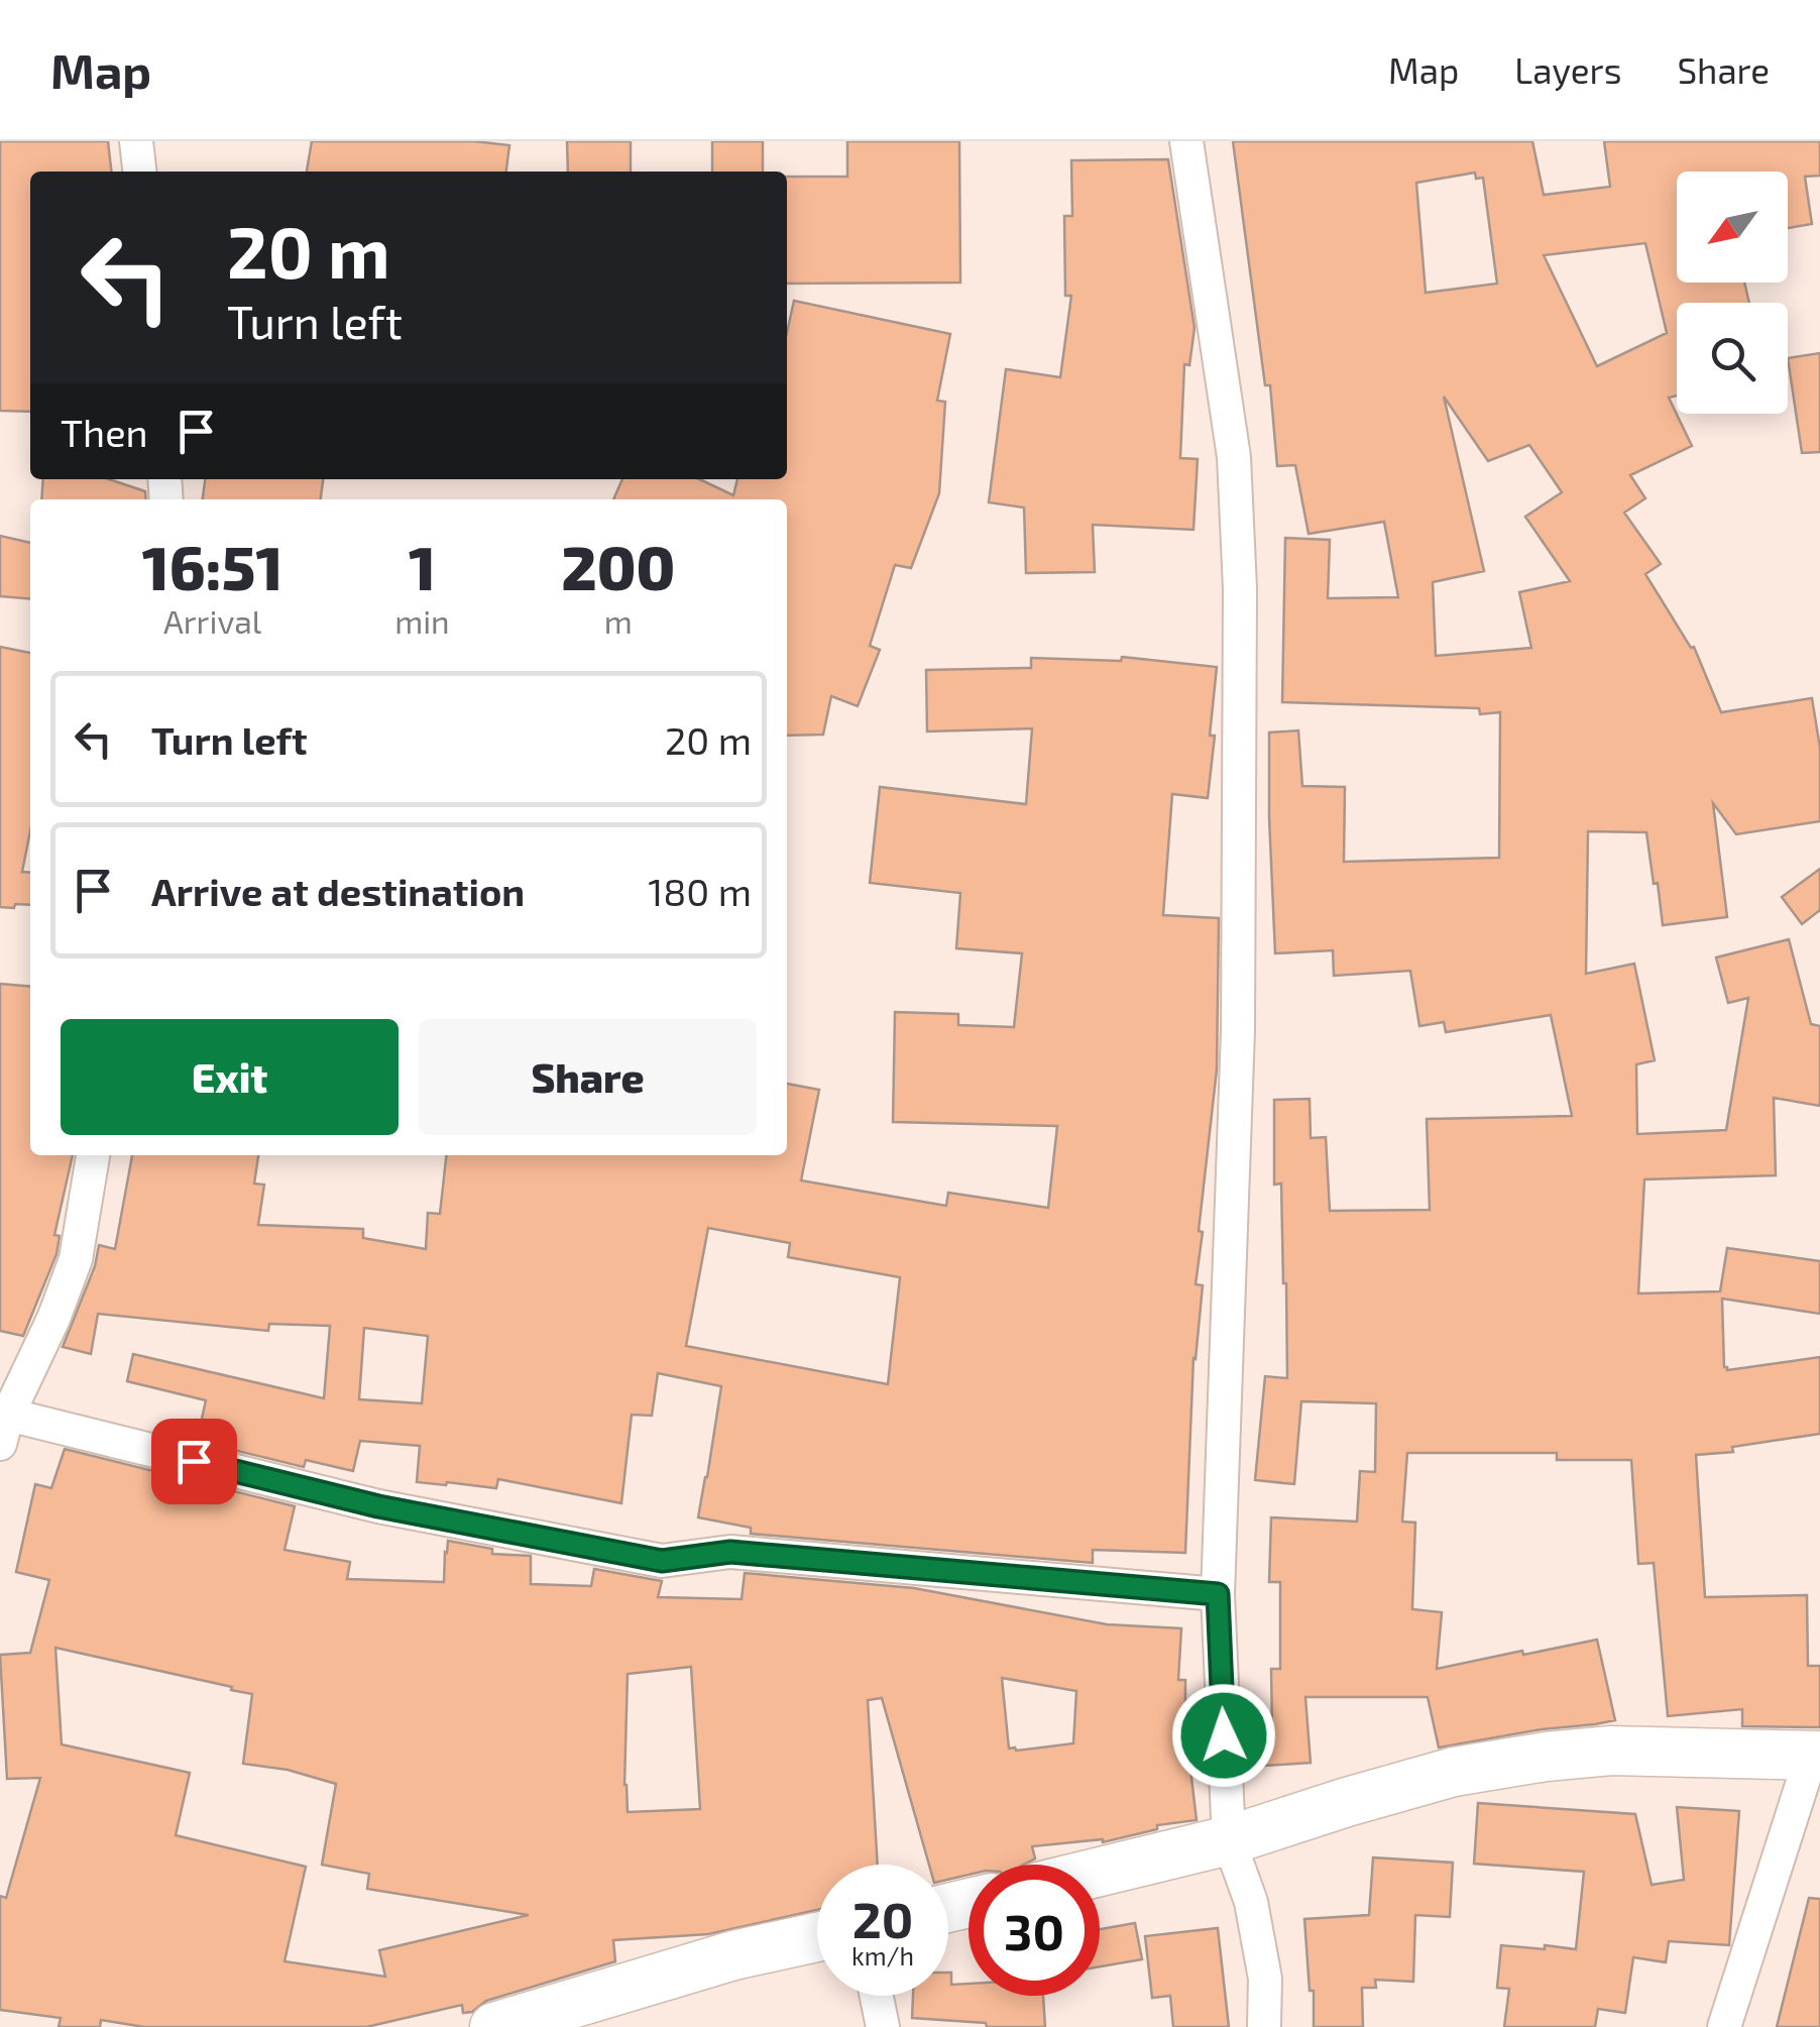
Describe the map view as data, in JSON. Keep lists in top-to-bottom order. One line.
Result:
{"north":"bottom left","page":{"header":"Map","nav":["Map","Layers","Share"],"turn":["20 m","Turn left"],"then":"Then","eta":["16:51","Arrival","1","min","200","m"],"list":[{"name":"Turn left","value":"20 m"},{"name":"Arrive at destination","value":"180 m"}],"buttons":["Exit","Share"],"speed":"20 km/h","limit":"30"}}
